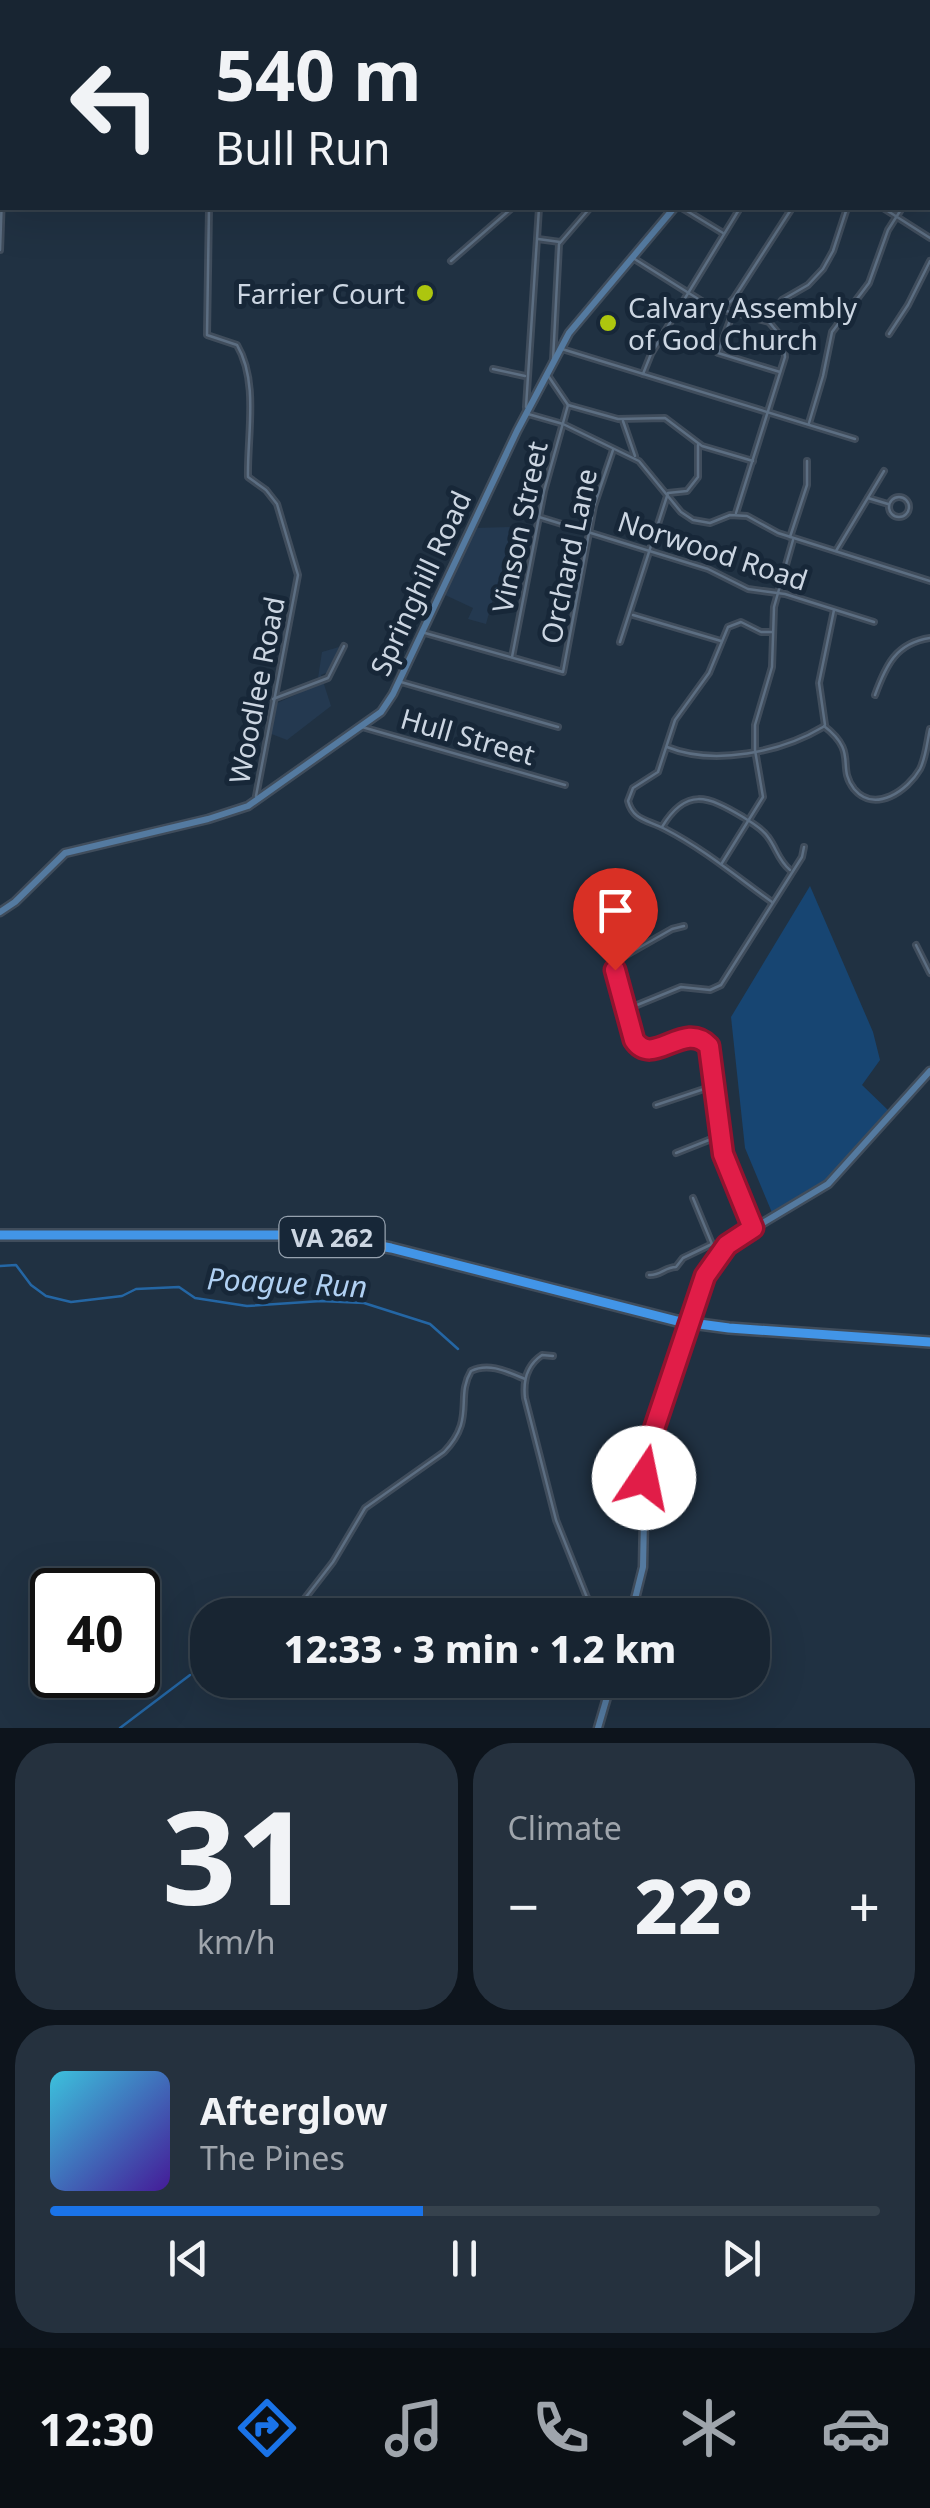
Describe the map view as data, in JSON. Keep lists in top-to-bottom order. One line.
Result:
{"streets":{"highway":["VA 262"],"street":["Vinson Street","Norwood Road","Orchard Lane","Springhill Road","Woodlee Road","Hull Street"]},"crossings":[["Vinson Street","Norwood Road"],["Vinson Street","Orchard Lane"],["Norwood Road","Orchard Lane"],["Springhill Road","Woodlee Road"],["Springhill Road","Hull Street"]],"water":["Poague Run"],"places":["Farrier Court","Calvary Assembly of God Church"],"page":{"turn":["540 m","Bull Run"],"limit":"40","trip":"12:33 · 3 min · 1.2 km","tile":[["31","km/h"],"Climate"],"heat":["−","22°","+"],"song":["Afterglow","The Pines"],"tabs":"12:30"}}
